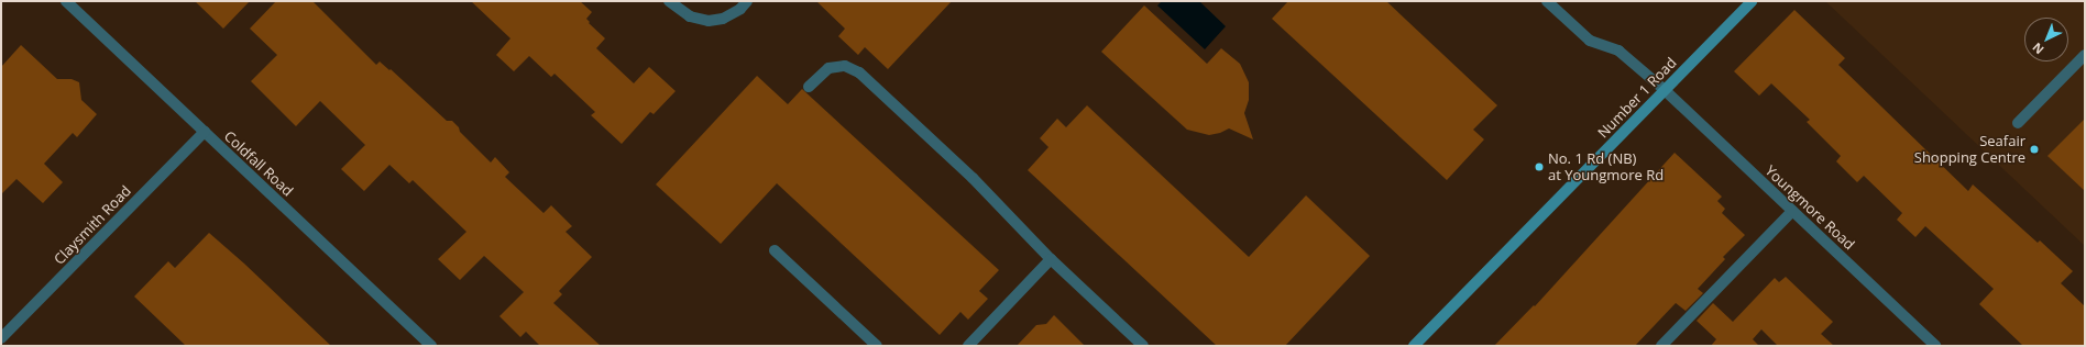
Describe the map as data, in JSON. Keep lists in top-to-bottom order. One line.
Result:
{"streets":{"main road":["Number 1 Road"],"street":["Coldfall Road","Youngmore Road","Claysmith Road"]},"crossings":[["Number 1 Road","Youngmore Road"],["Coldfall Road","Claysmith Road"]],"places":["Seafair Shopping Centre","No. 1 Rd (NB) at Youngmore Rd"],"north":"bottom left"}
